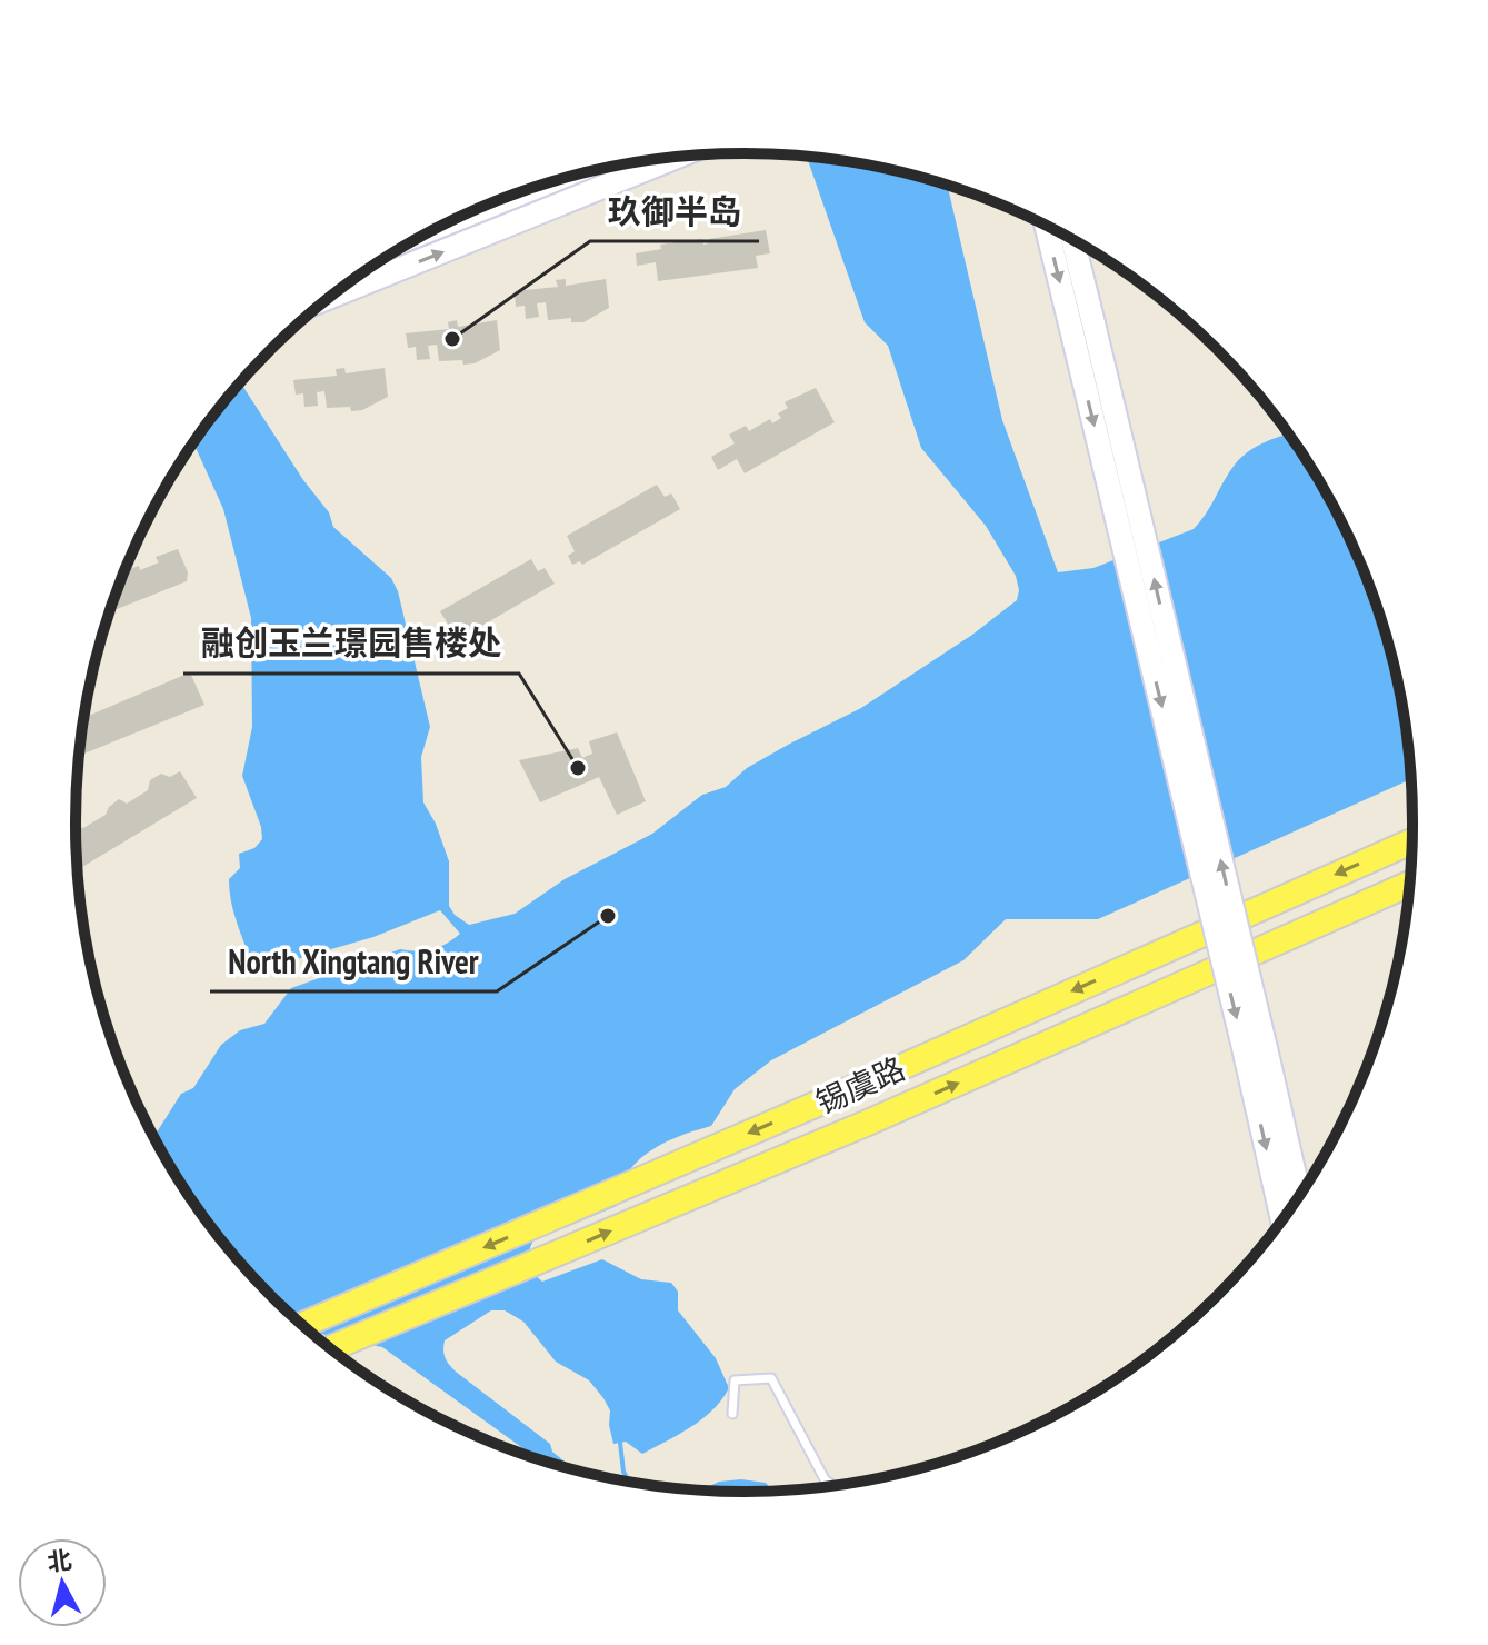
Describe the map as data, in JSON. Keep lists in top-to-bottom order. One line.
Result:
{"streets":{"main road":["锡虞路"]},"places":["玖御半岛","融创玉兰璟园售楼处","North Xingtang River"],"north":"top"}
